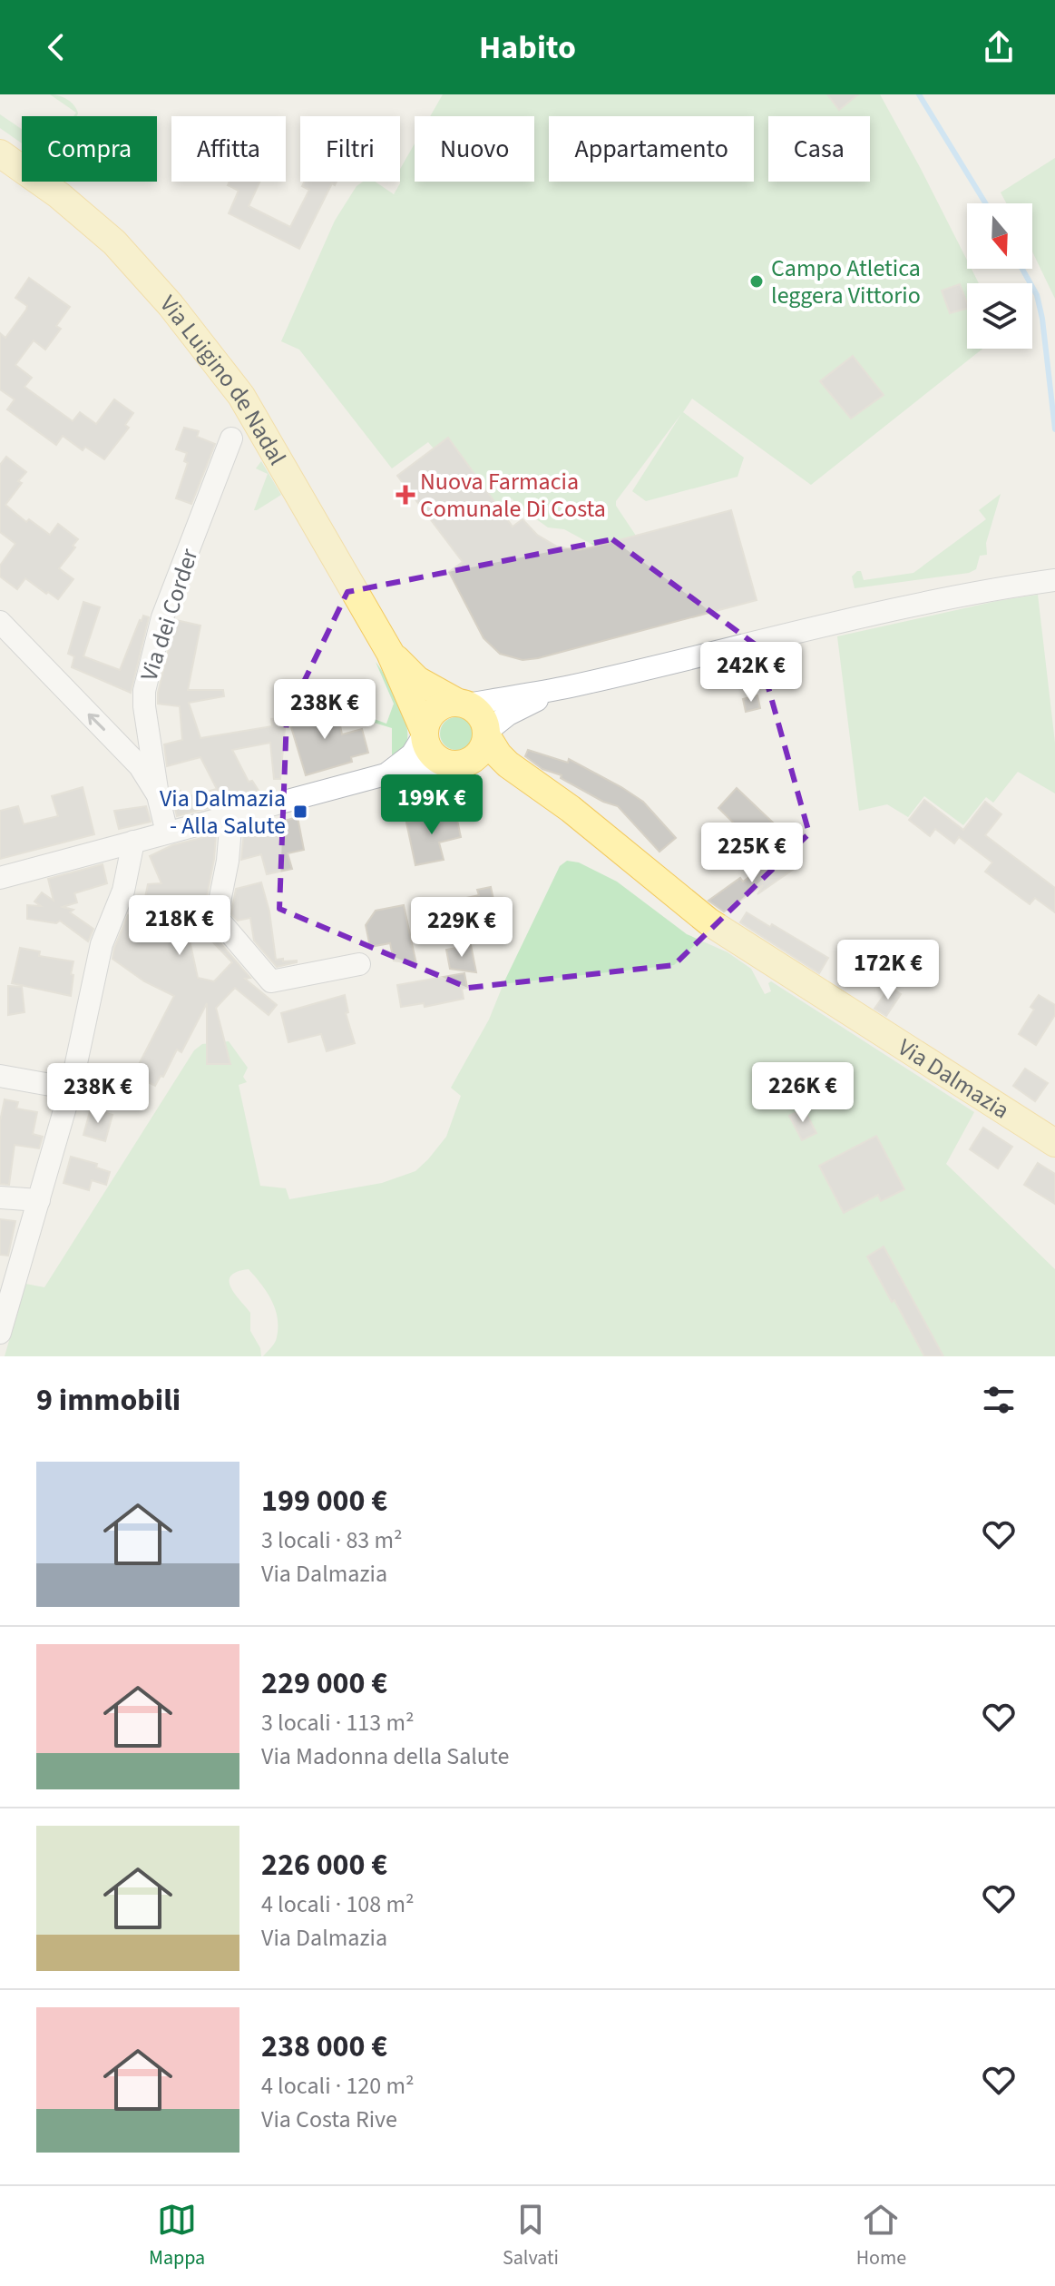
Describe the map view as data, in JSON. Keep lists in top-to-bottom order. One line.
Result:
{"streets":{"main road":["Via Luigino de Nadal","Via Dalmazia"],"street":["Via dei Corder"]},"crossings":[["Via Luigino de Nadal","Via Dalmazia"],["Via dei Corder","Via Dalmazia"]],"places":{"other":["Campo Atletica leggera Vittorio"],"health":["Nuova Farmacia Comunale Di Costa"],"transit":["Via Dalmazia - Alla Salute"]},"north":"bottom","page":{"header":"Habito","chip":["Compra","Affitta","Filtri","Nuovo","Appartamento","Casa"],"price":["242K €","238K €","199K €","225K €","218K €","229K €","172K €","226K €","238K €"],"heading":"9 immobili","list":[{"name":"199 000 €","note":"3 locali · 83 m² · Via Dalmazia"},{"name":"229 000 €","note":"3 locali · 113 m² · Via Madonna della Salute"},{"name":"226 000 €","note":"4 locali · 108 m² · Via Dalmazia"},{"name":"238 000 €","note":"4 locali · 120 m² · Via Costa Rive"}],"tabs":["Mappa","Salvati","Home"]}}
